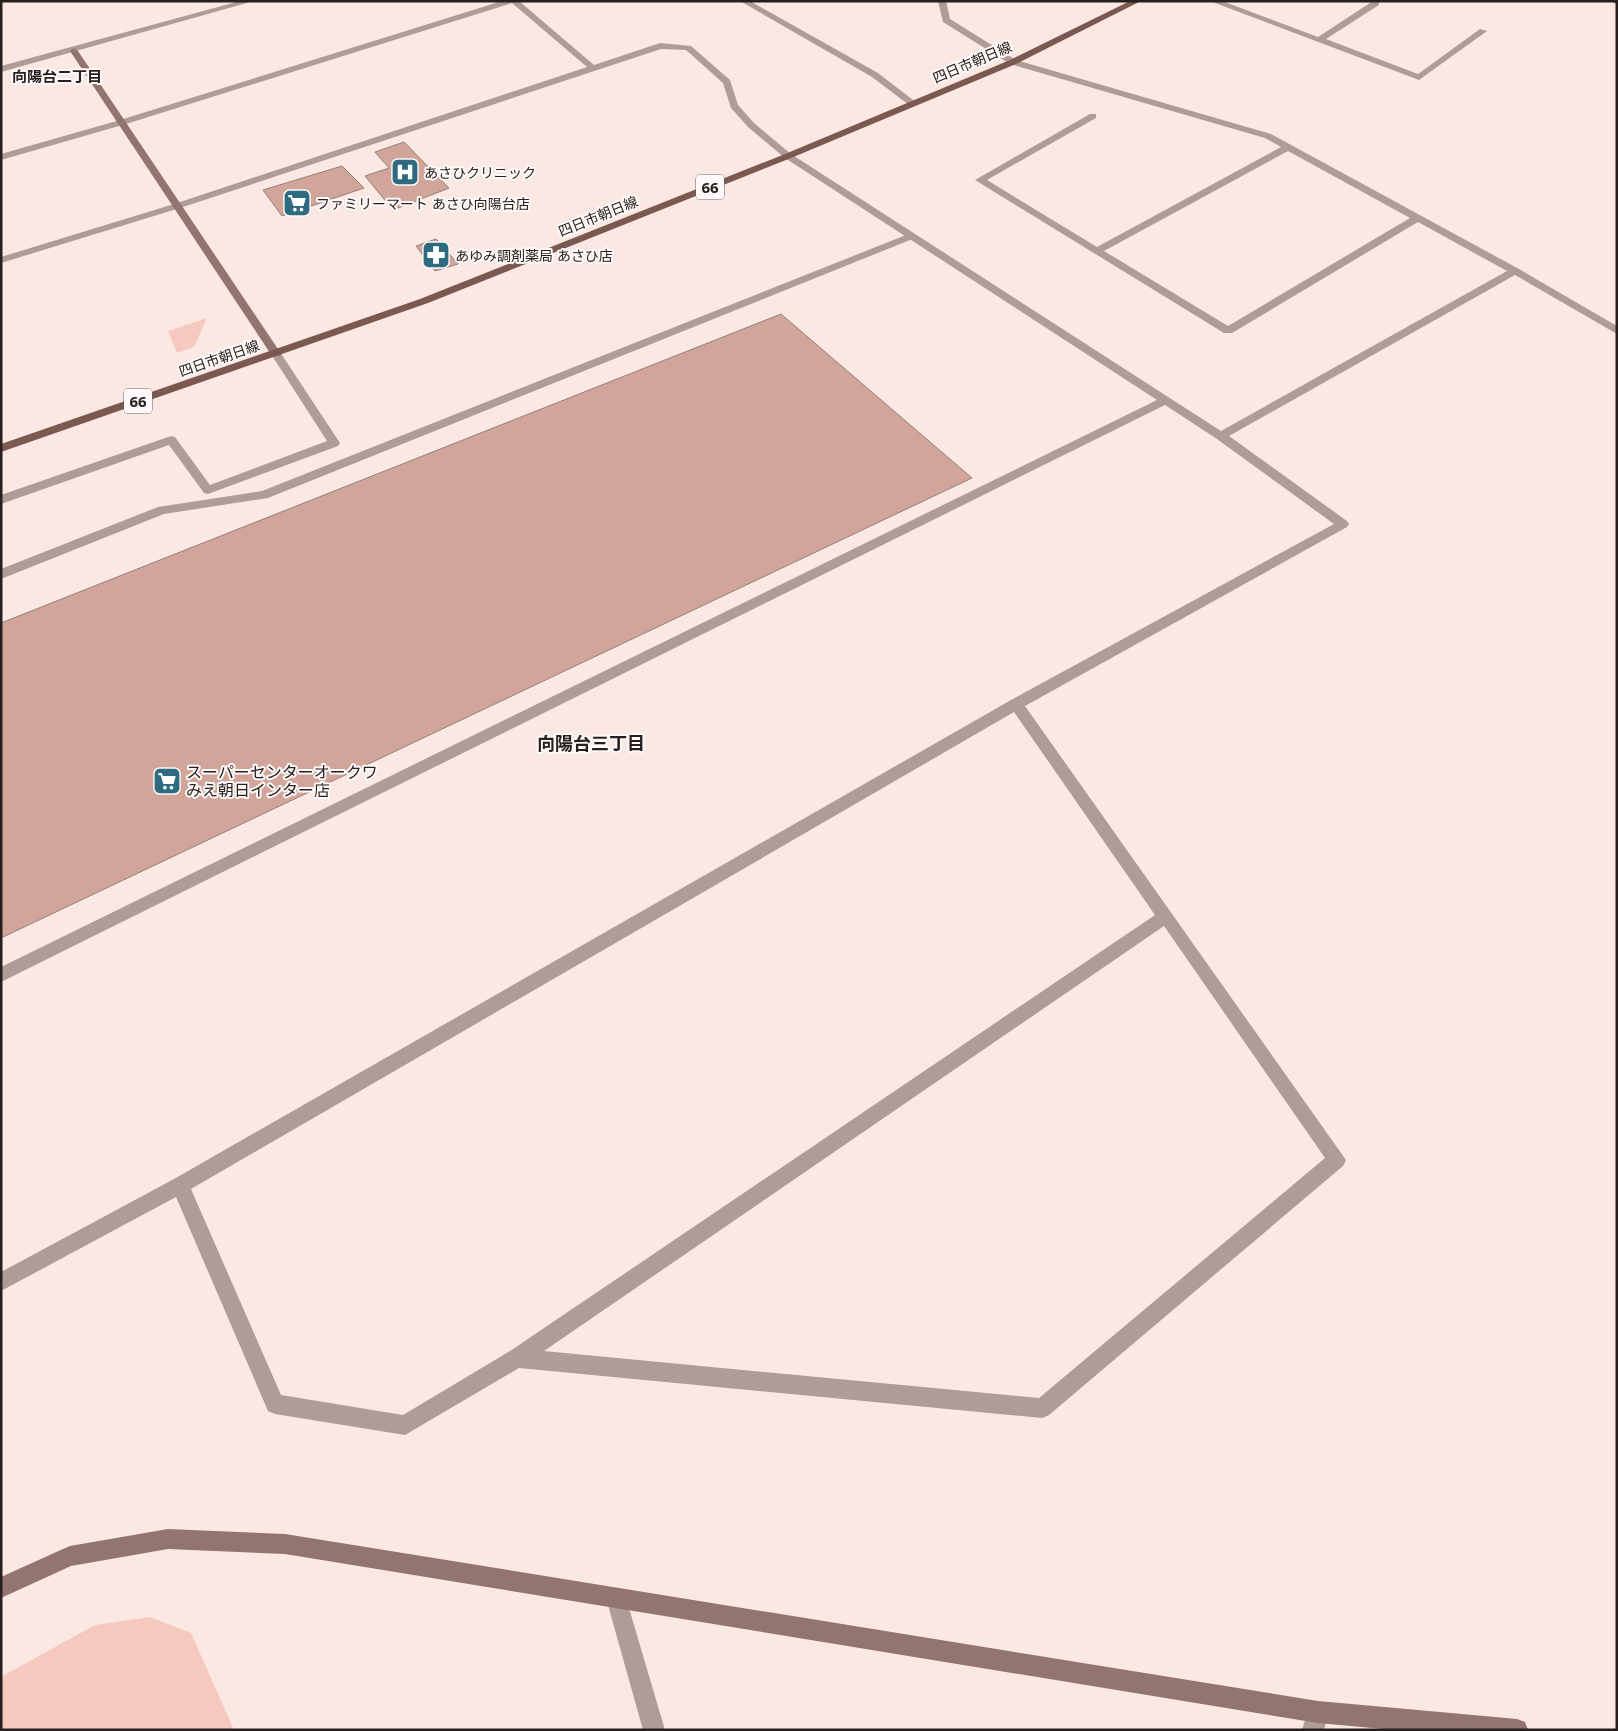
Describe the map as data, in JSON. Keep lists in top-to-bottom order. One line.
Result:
{"streets":{"main road":["四日市朝日線","66"]},"districts":["向陽台二丁目","向陽台三丁目"],"places":{"hospital":["あさひクリニック"],"supermarket":["ファミリーマート あさひ向陽台店","スーパーセンターオークワ みえ朝日インター店"],"pharmacy":["あゆみ調剤薬局 あさひ店"]}}
